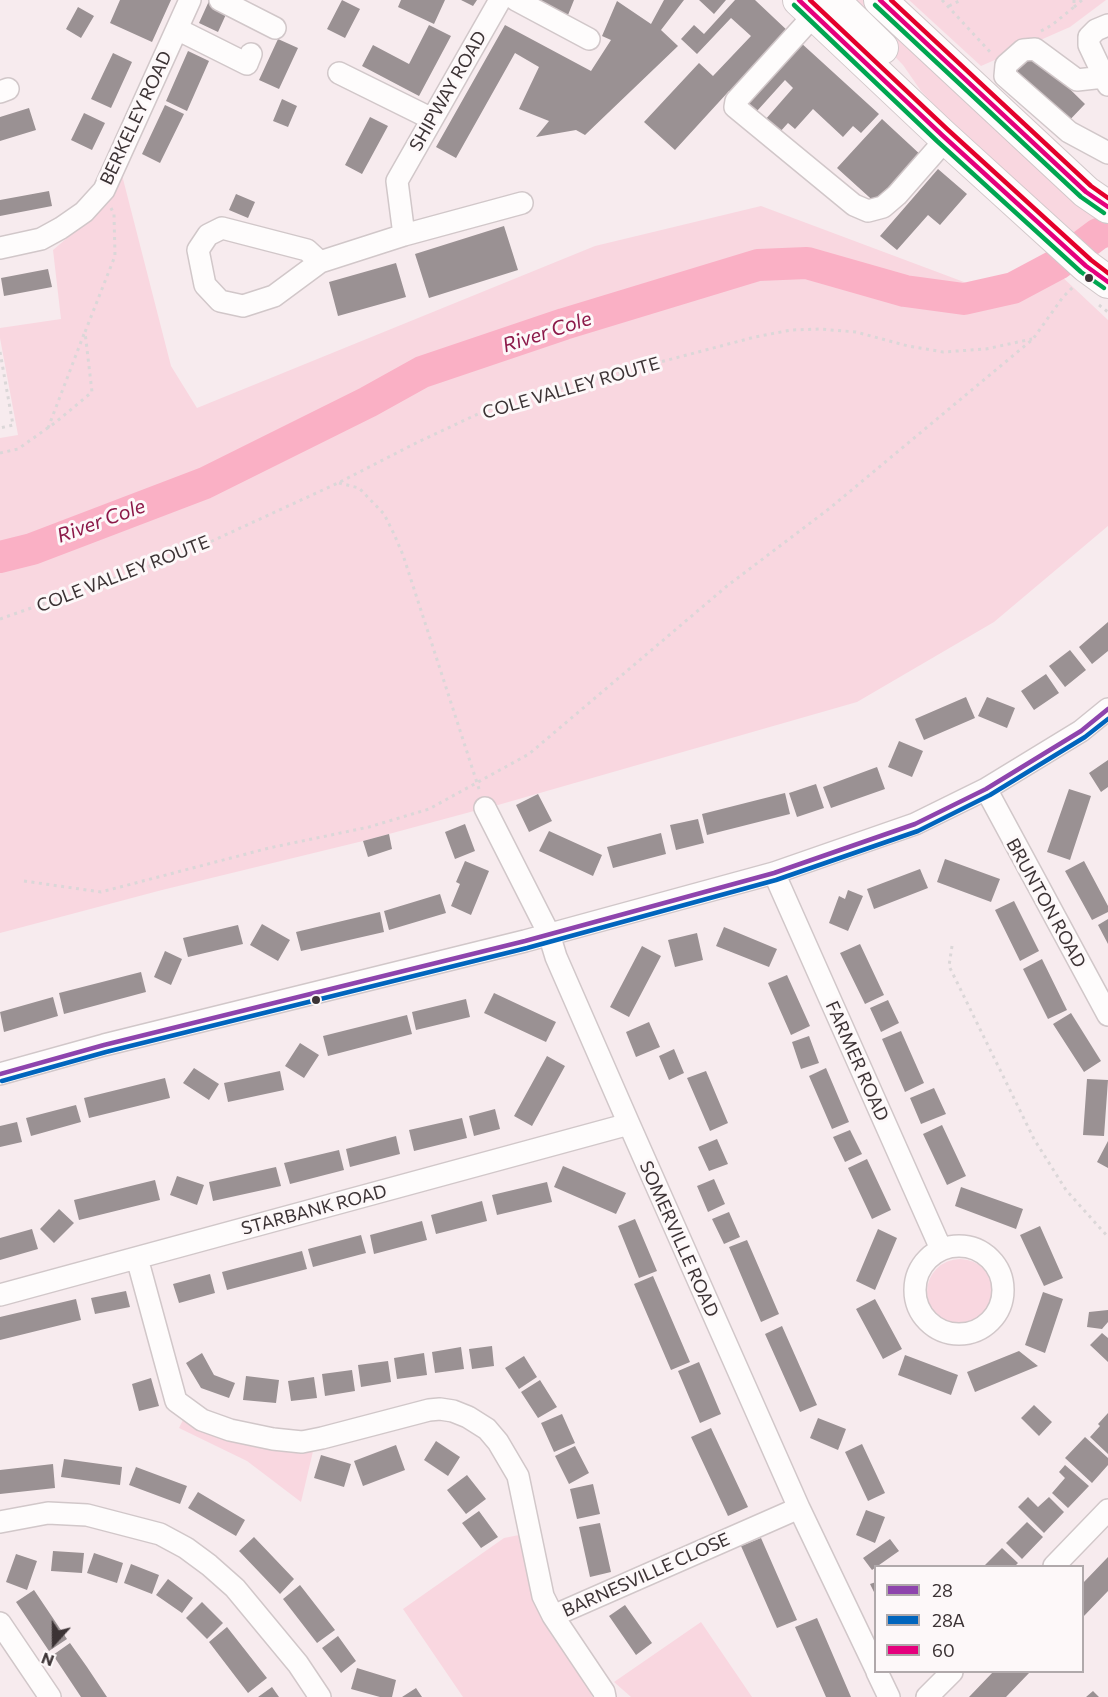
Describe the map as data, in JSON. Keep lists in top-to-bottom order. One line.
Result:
{"streets":{"street":["SHIPWAY ROAD","BERKELEY ROAD","BRUNTON ROAD","FARMER ROAD","STARBANK ROAD","SOMERVILLE ROAD","BARNESVILLE CLOSE"],"path":["COLE VALLEY ROUTE"]},"crossings":[["STARBANK ROAD","SOMERVILLE ROAD"],["STARBANK ROAD","BARNESVILLE CLOSE"],["SOMERVILLE ROAD","BARNESVILLE CLOSE"]],"water":["River Cole"],"lines":["transit line 60","transit line 28","transit line 28A"],"legend":["28","28A","60"],"north":"bottom"}
